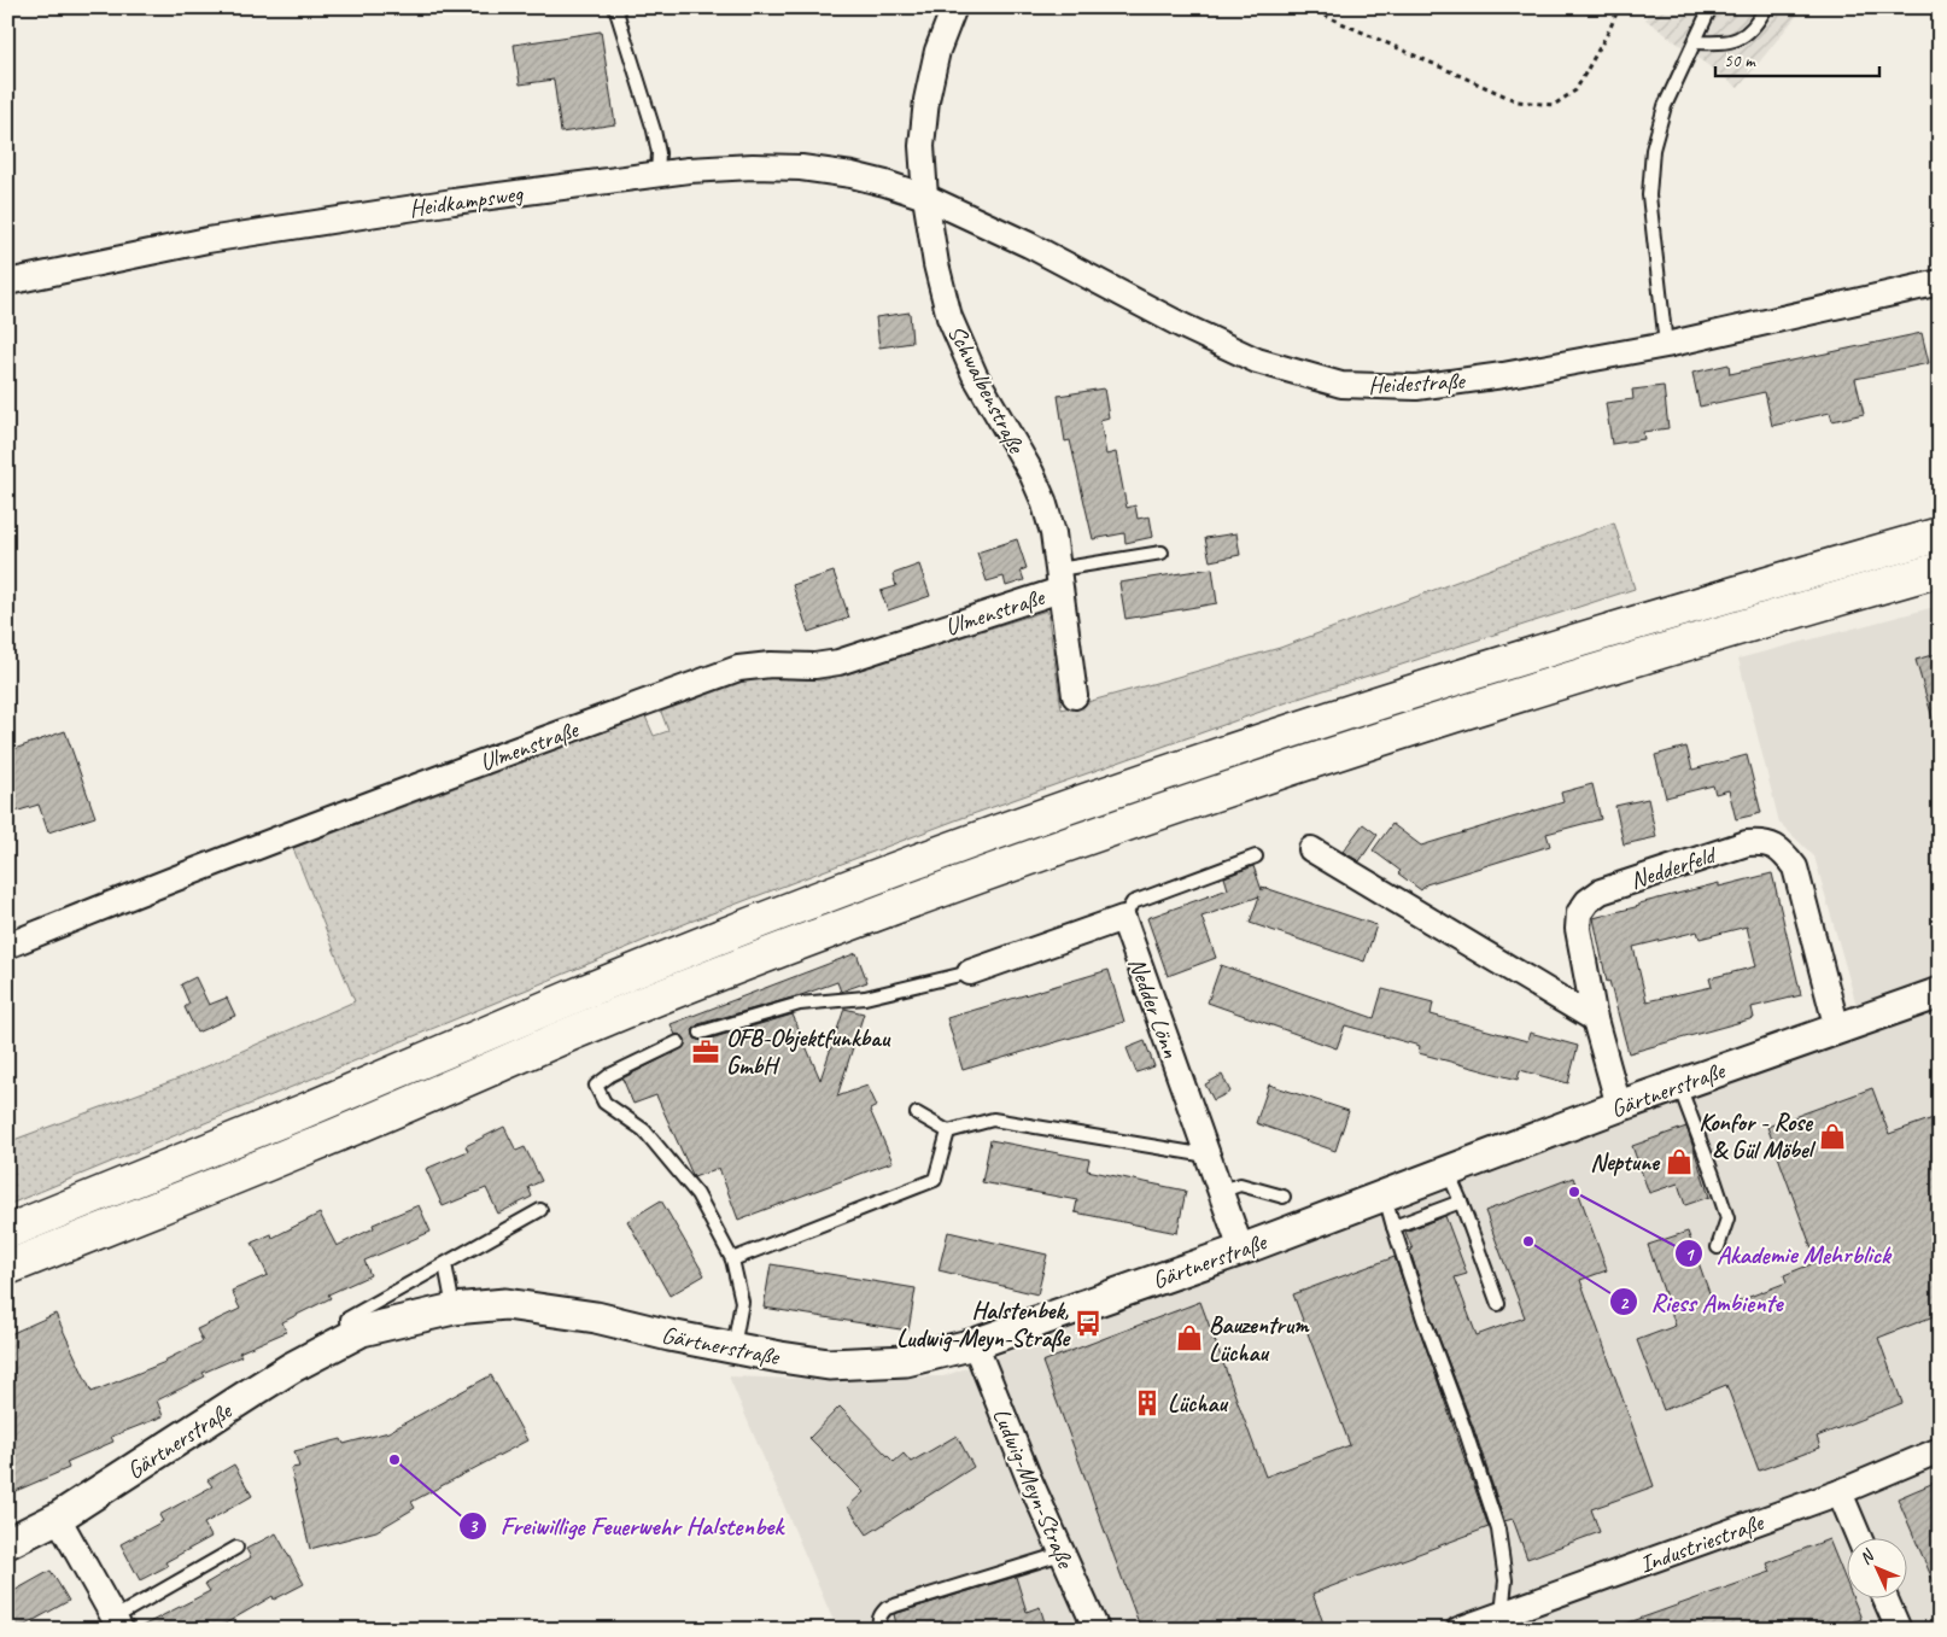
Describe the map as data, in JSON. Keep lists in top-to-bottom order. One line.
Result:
{"streets":{"street":["Heidkampsweg","Heidestraße","Schwalbenstraße","Ulmenstraße","Nedderfeld","Nedder Lönn","Gärtnerstraße","Ludwig-Meyn-Straße","Industriestraße"]},"crossings":[["Heidkampsweg","Heidestraße"],["Heidkampsweg","Schwalbenstraße"],["Heidestraße","Schwalbenstraße"],["Schwalbenstraße","Ulmenstraße"],["Nedderfeld","Gärtnerstraße"],["Nedder Lönn","Gärtnerstraße"],["Gärtnerstraße","Ludwig-Meyn-Straße"]],"places":{"office":["OFB-Objektfunkbau GmbH"],"shop":["Konfor - Rose & Gül Möbel","Neptune","Bauzentrum Lüchau"],"other":["Akademie Mehrblick","Riess Ambiente","Freiwillige Feuerwehr Halstenbek"],"bus stop":["Halstenbek, Ludwig-Meyn-Straße"],"building":["Lüchau"]},"scale_bar":"50 m","north":"top left"}
